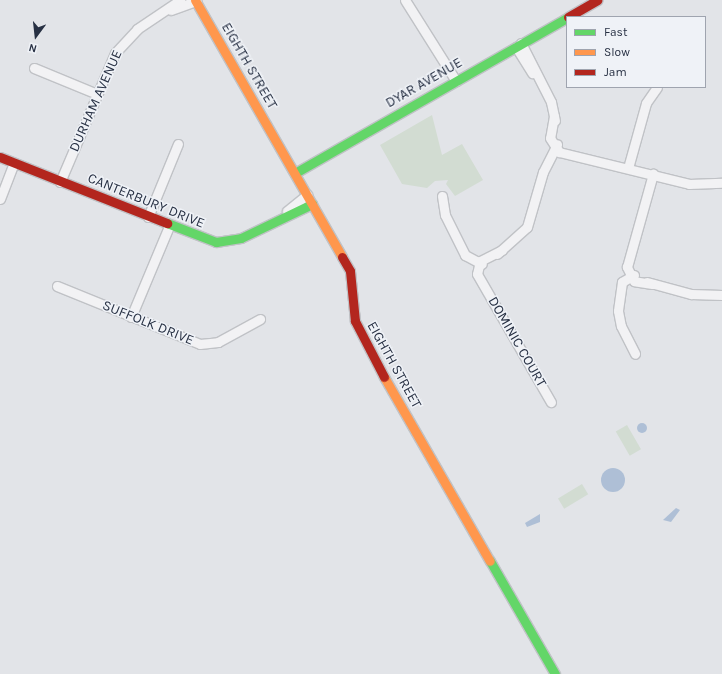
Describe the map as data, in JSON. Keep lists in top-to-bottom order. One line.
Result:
{"streets":{"street":["EIGHTH STREET","DYAR AVENUE","DURHAM AVENUE","CANTERBURY DRIVE","SUFFOLK DRIVE","DOMINIC COURT"]},"crossings":[["EIGHTH STREET","DYAR AVENUE"],["EIGHTH STREET","DURHAM AVENUE"],["EIGHTH STREET","CANTERBURY DRIVE"],["DURHAM AVENUE","CANTERBURY DRIVE"]],"legend":["Fast","Slow","Jam"],"north":"bottom"}
